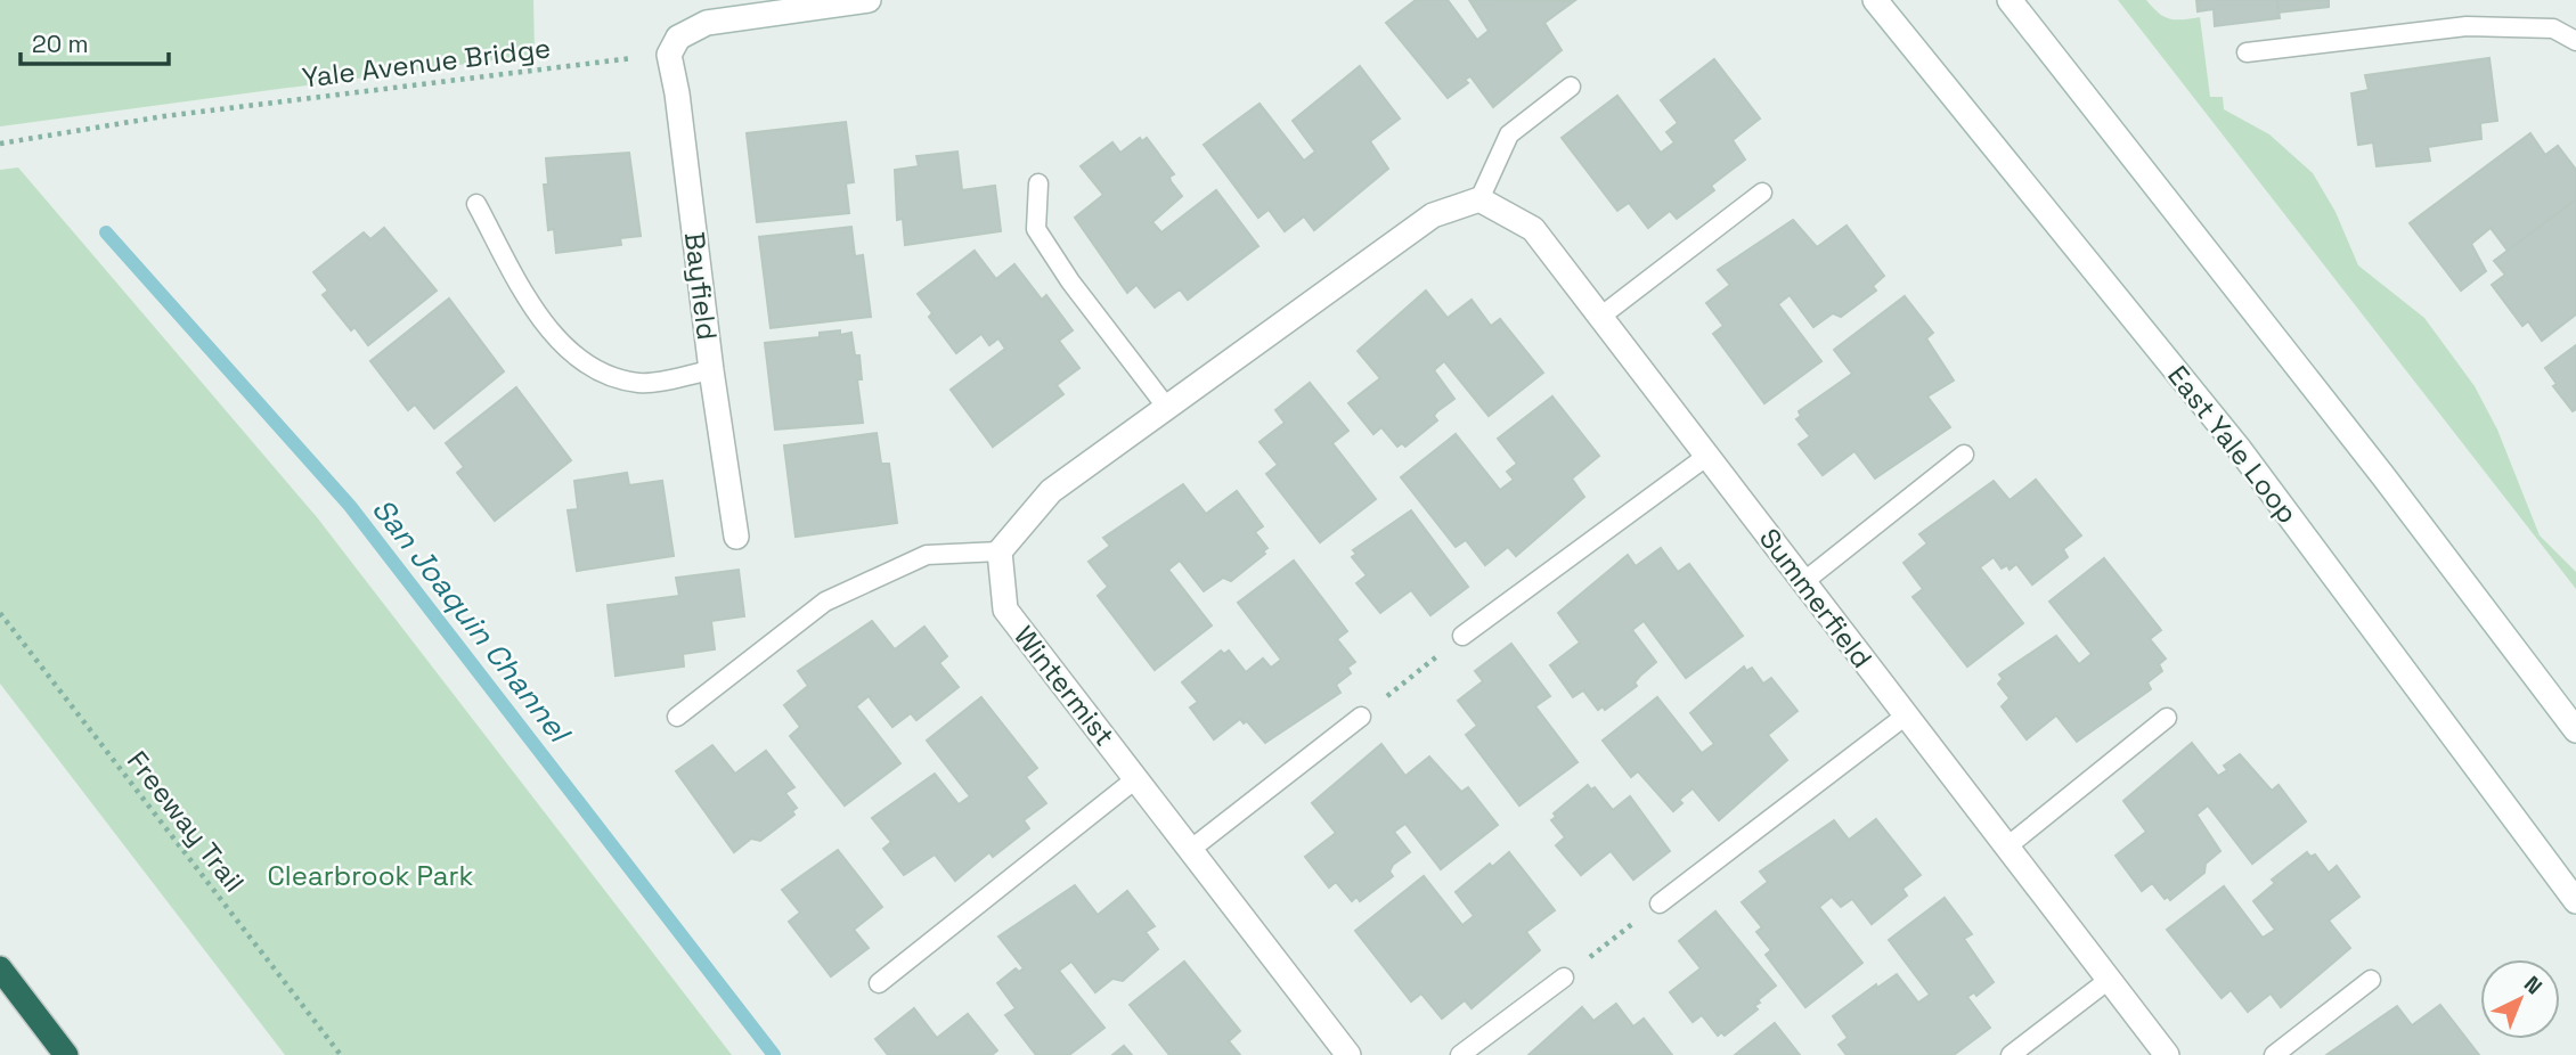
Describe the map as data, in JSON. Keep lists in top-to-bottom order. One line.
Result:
{"streets":{"street":["Bayfield","East Yale Loop","Summerfield","Wintermist"],"path":["Yale Avenue Bridge","Freeway Trail"]},"crossings":[["Yale Avenue Bridge","Bayfield"]],"water":["San Joaquin Channel"],"parks":["Clearbrook Park"],"scale_bar":"20 m","north":"top right"}
